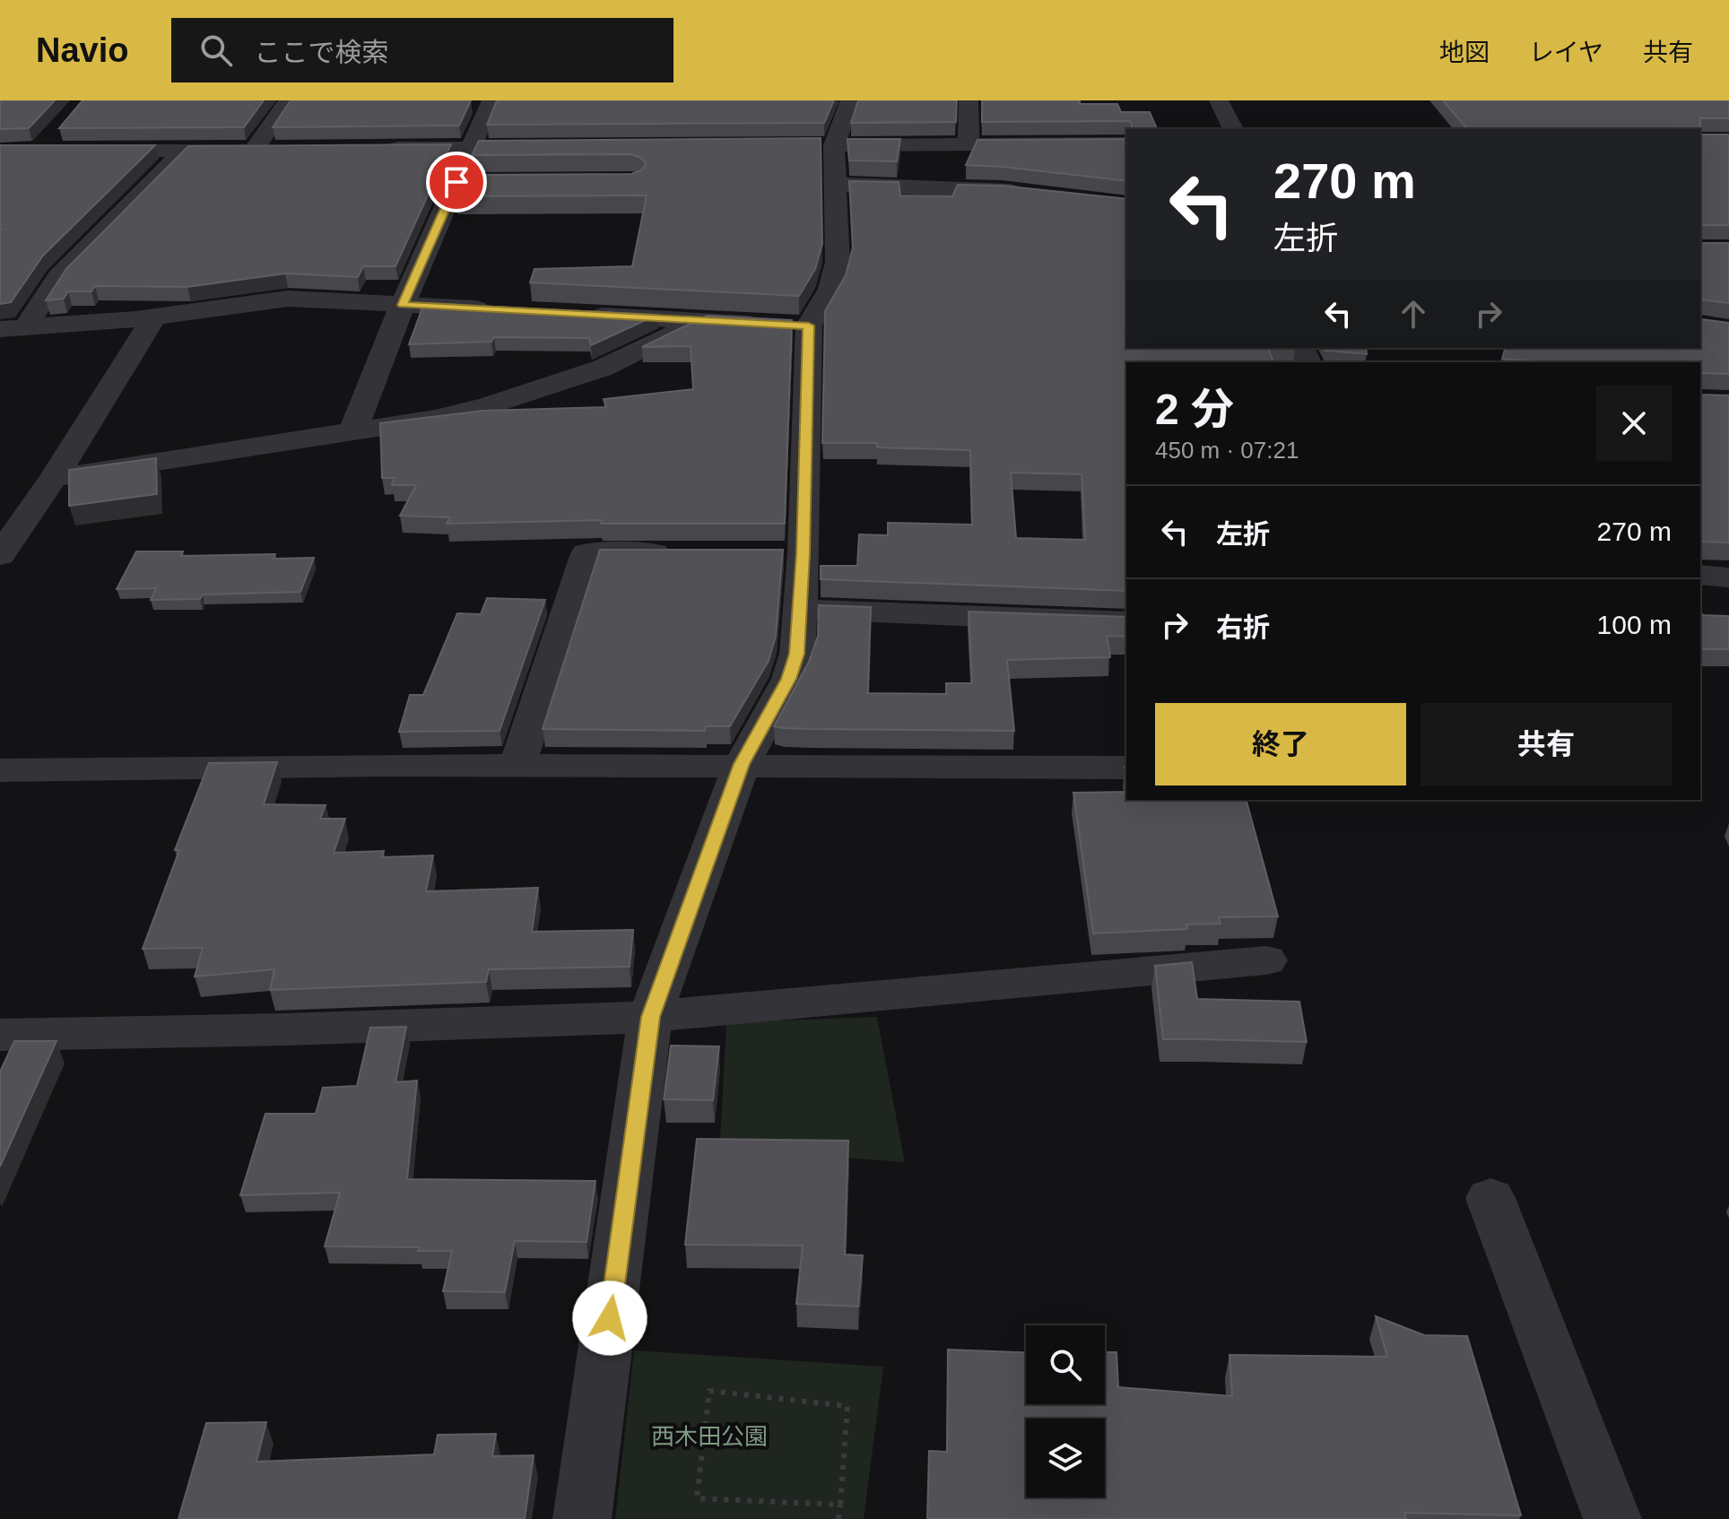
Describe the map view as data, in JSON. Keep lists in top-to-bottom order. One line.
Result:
{"parks":["西木田公園"],"page":{"header":"Navio","search":"ここで検索","nav":["地図","レイヤ","共有"],"turn":["270 m","左折"],"heading":["2 分","450 m · 07:21"],"list":[{"name":"左折","value":"270 m"},{"name":"右折","value":"100 m"}],"buttons":["終了","共有"]}}
